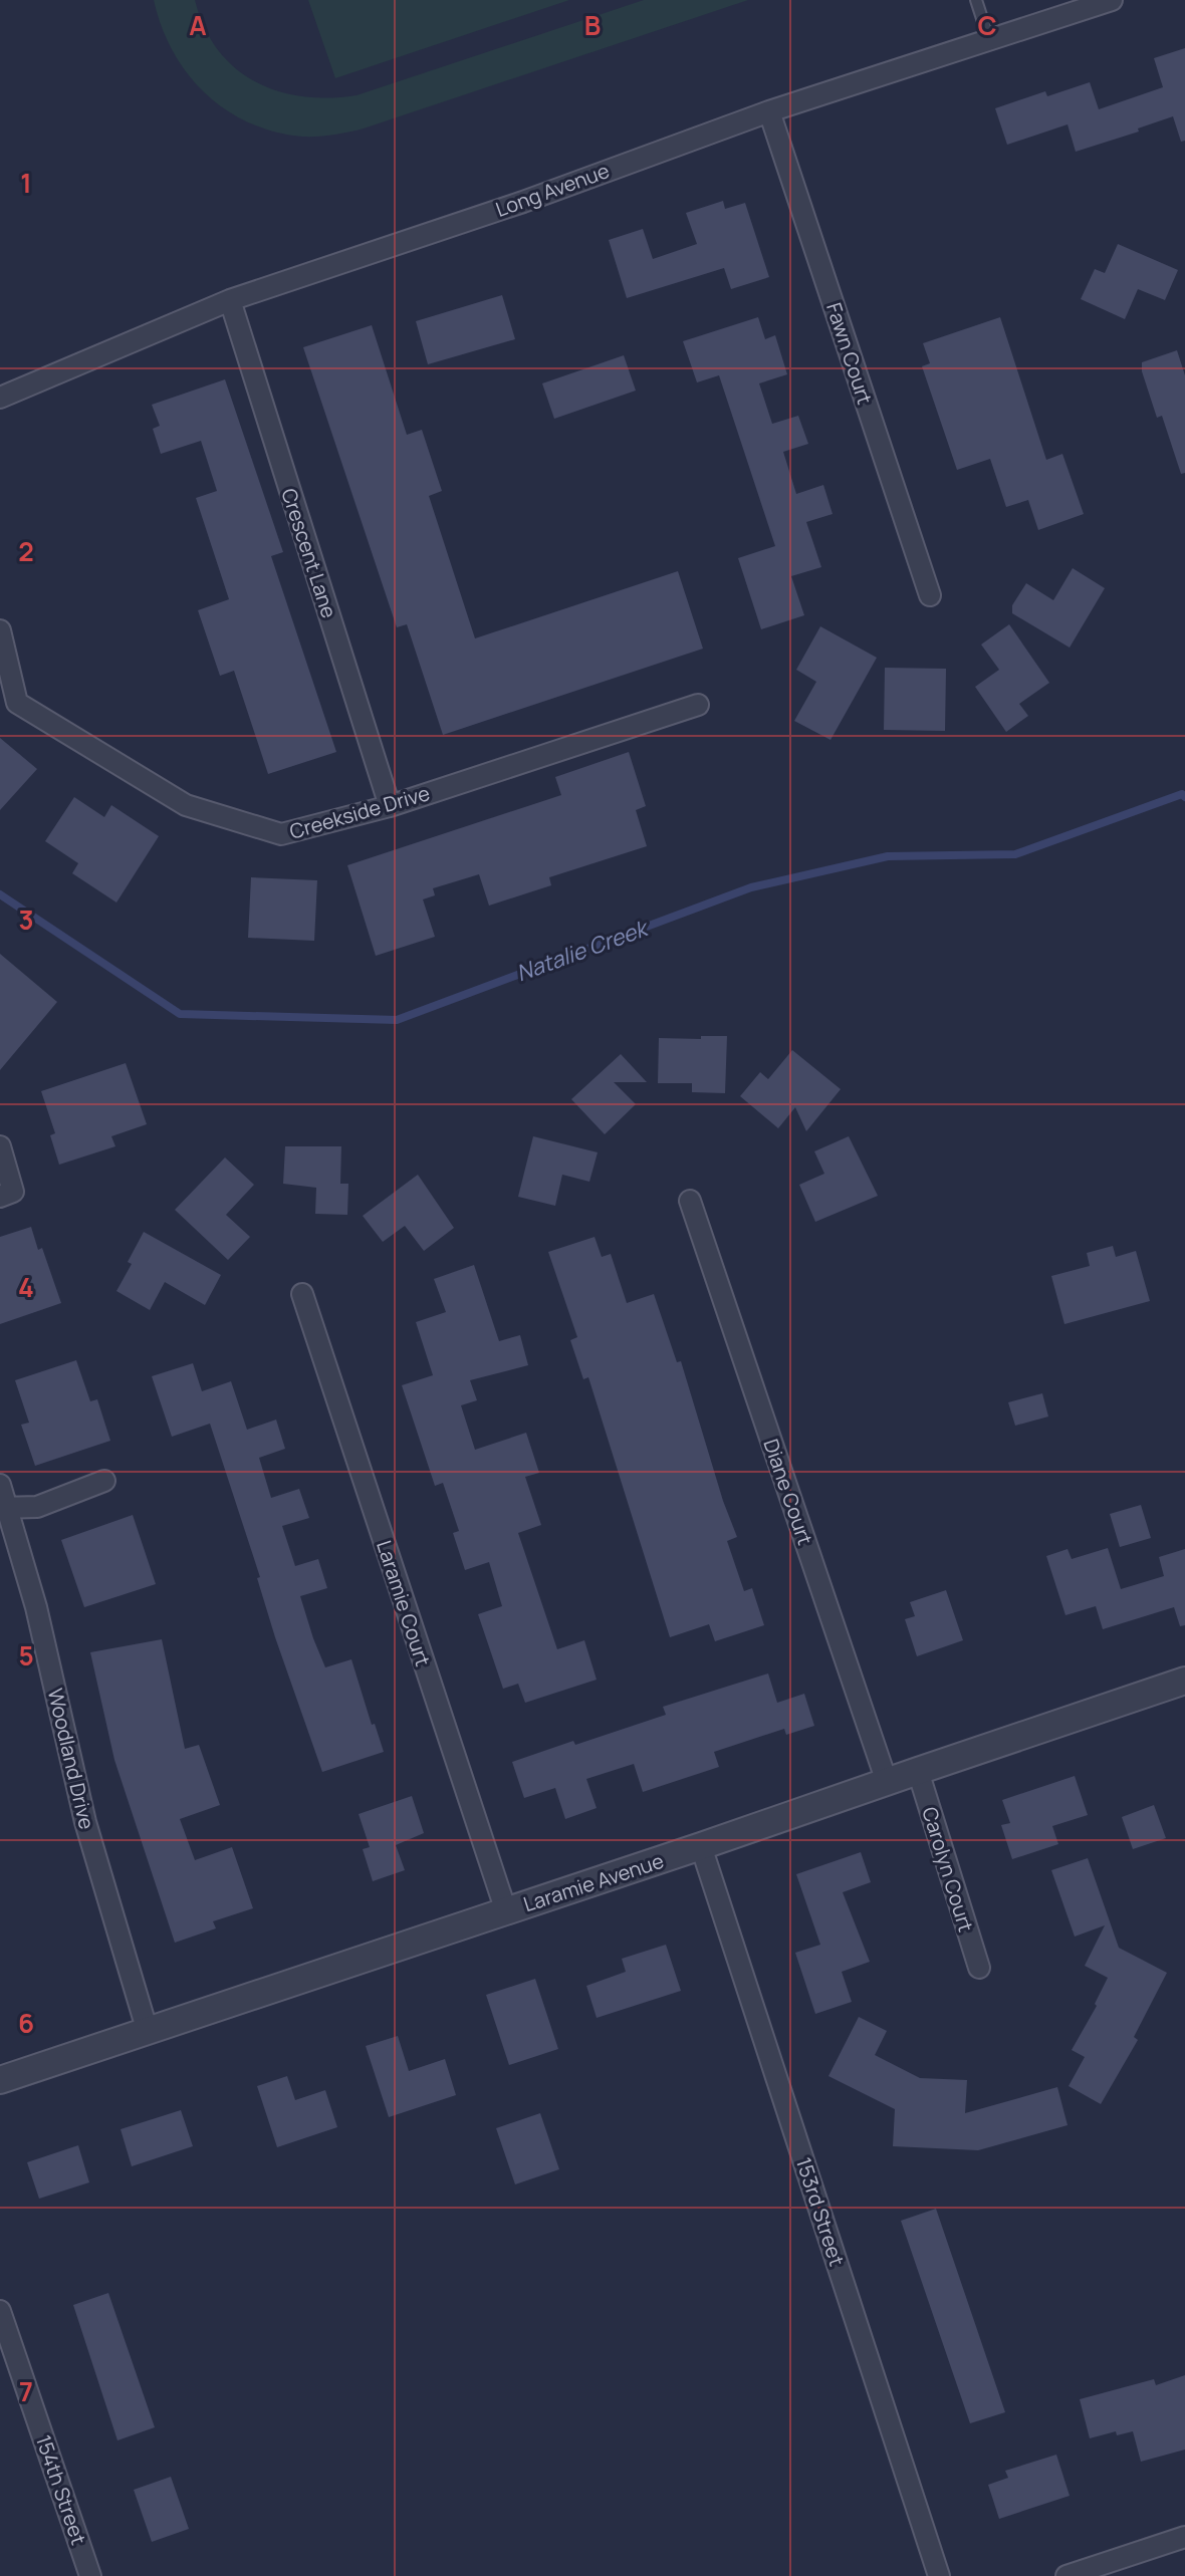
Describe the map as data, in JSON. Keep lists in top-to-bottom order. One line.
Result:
{"streets":{"street":["Long Avenue","Fawn Court","Crescent Lane","Creekside Drive","Diane Court","Laramie Court","Woodland Drive","Carolyn Court","Laramie Avenue","153rd Street","154th Street"]},"crossings":[["Long Avenue","Fawn Court"],["Long Avenue","Crescent Lane"],["Crescent Lane","Creekside Drive"],["Diane Court","Laramie Avenue"],["Laramie Court","Laramie Avenue"],["Woodland Drive","Laramie Avenue"],["Carolyn Court","Laramie Avenue"],["Laramie Avenue","153rd Street"]],"water":["Natalie Creek"],"grid":{"columns":["A","B","C"],"rows":["1","2","3","4","5","6","7"]}}
